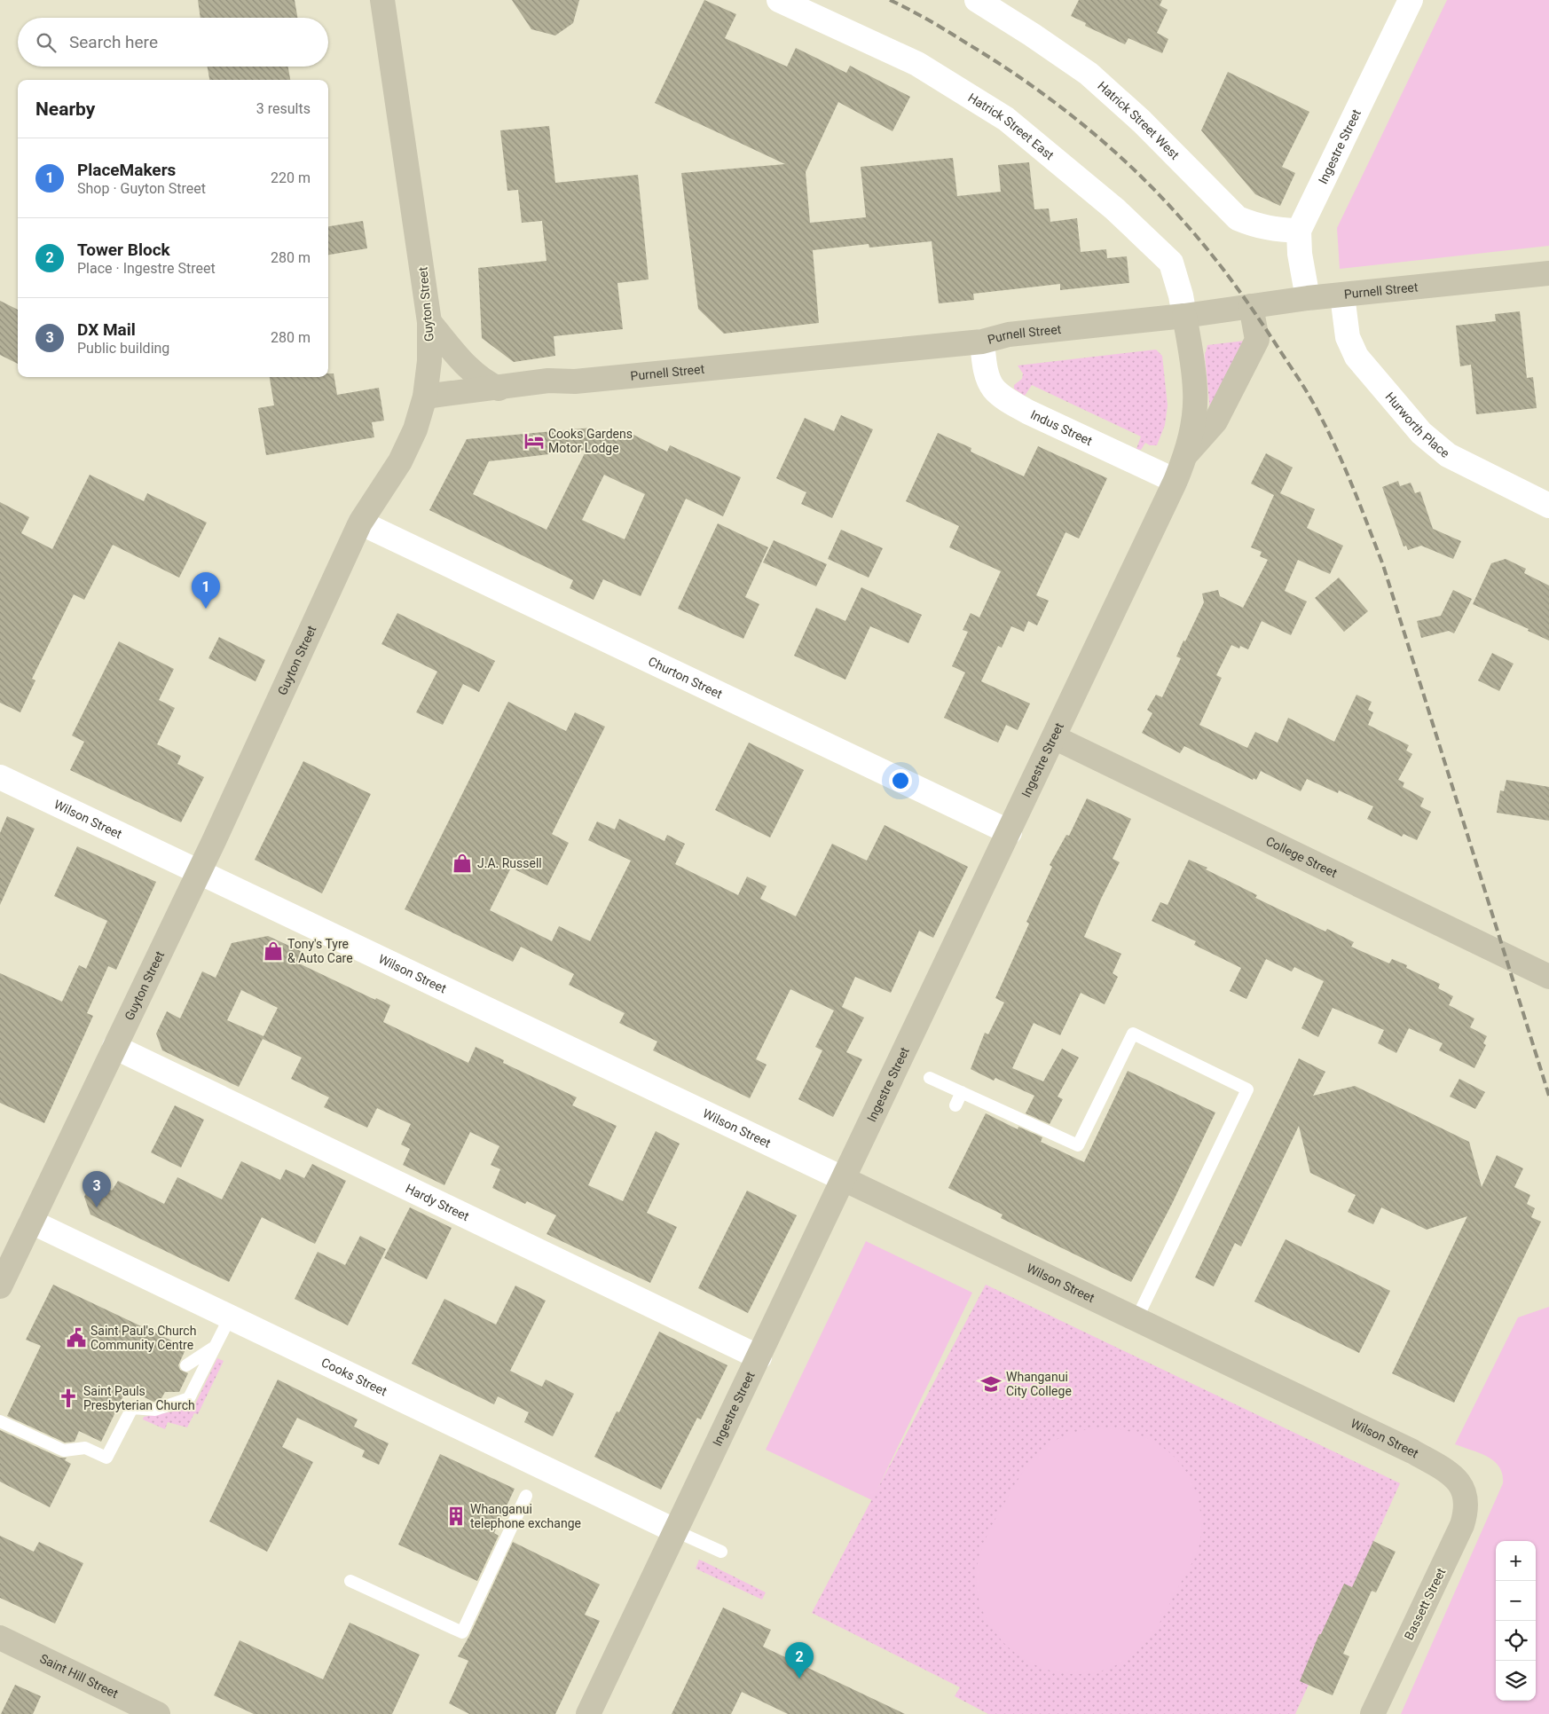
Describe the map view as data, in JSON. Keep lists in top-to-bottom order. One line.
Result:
{"streets":{"main road":["Ingestre Street","Purnell Street","Guyton Street","Wilson Street","College Street","Bassett Street","Saint Hill Street"],"street":["Hatrick Street West","Hatrick Street East","Hurworth Place","Indus Street","Churton Street","Hardy Street","Cooks Street"]},"crossings":[["Hatrick Street West","Ingestre Street"],["Hatrick Street East","Ingestre Street"],["Hatrick Street East","Purnell Street"],["Ingestre Street","Purnell Street"],["Ingestre Street","Indus Street"],["Ingestre Street","Churton Street"],["Ingestre Street","Wilson Street"],["Ingestre Street","College Street"],["Ingestre Street","Hardy Street"],["Ingestre Street","Cooks Street"],["Purnell Street","Guyton Street"],["Purnell Street","Hurworth Place"],["Purnell Street","Indus Street"],["Guyton Street","Churton Street"],["Guyton Street","Wilson Street"],["Guyton Street","Hardy Street"],["Guyton Street","Cooks Street"],["Wilson Street","Bassett Street"]],"places":{"hotel":["Cooks Gardens Motor Lodge"],"shop":["J.A. Russell","Tony's Tyre & Auto Care"],"public building":["Saint Paul's Church Community Centre"],"school or university":["Whanganui City College"],"church":["Saint Pauls Presbyterian Church"],"building":["Whanganui telephone exchange"]},"page":{"search":"Search here","heading":["Nearby","3 results"],"list":[{"mark":"1","name":"PlaceMakers","note":"Shop · Guyton Street","value":"220 m"},{"mark":"2","name":"Tower Block","note":"Place · Ingestre Street","value":"280 m"},{"mark":"3","name":"DX Mail","note":"Public building","value":"280 m"}],"pins":["1","3","2"],"map_buttons":["+","−"]}}
